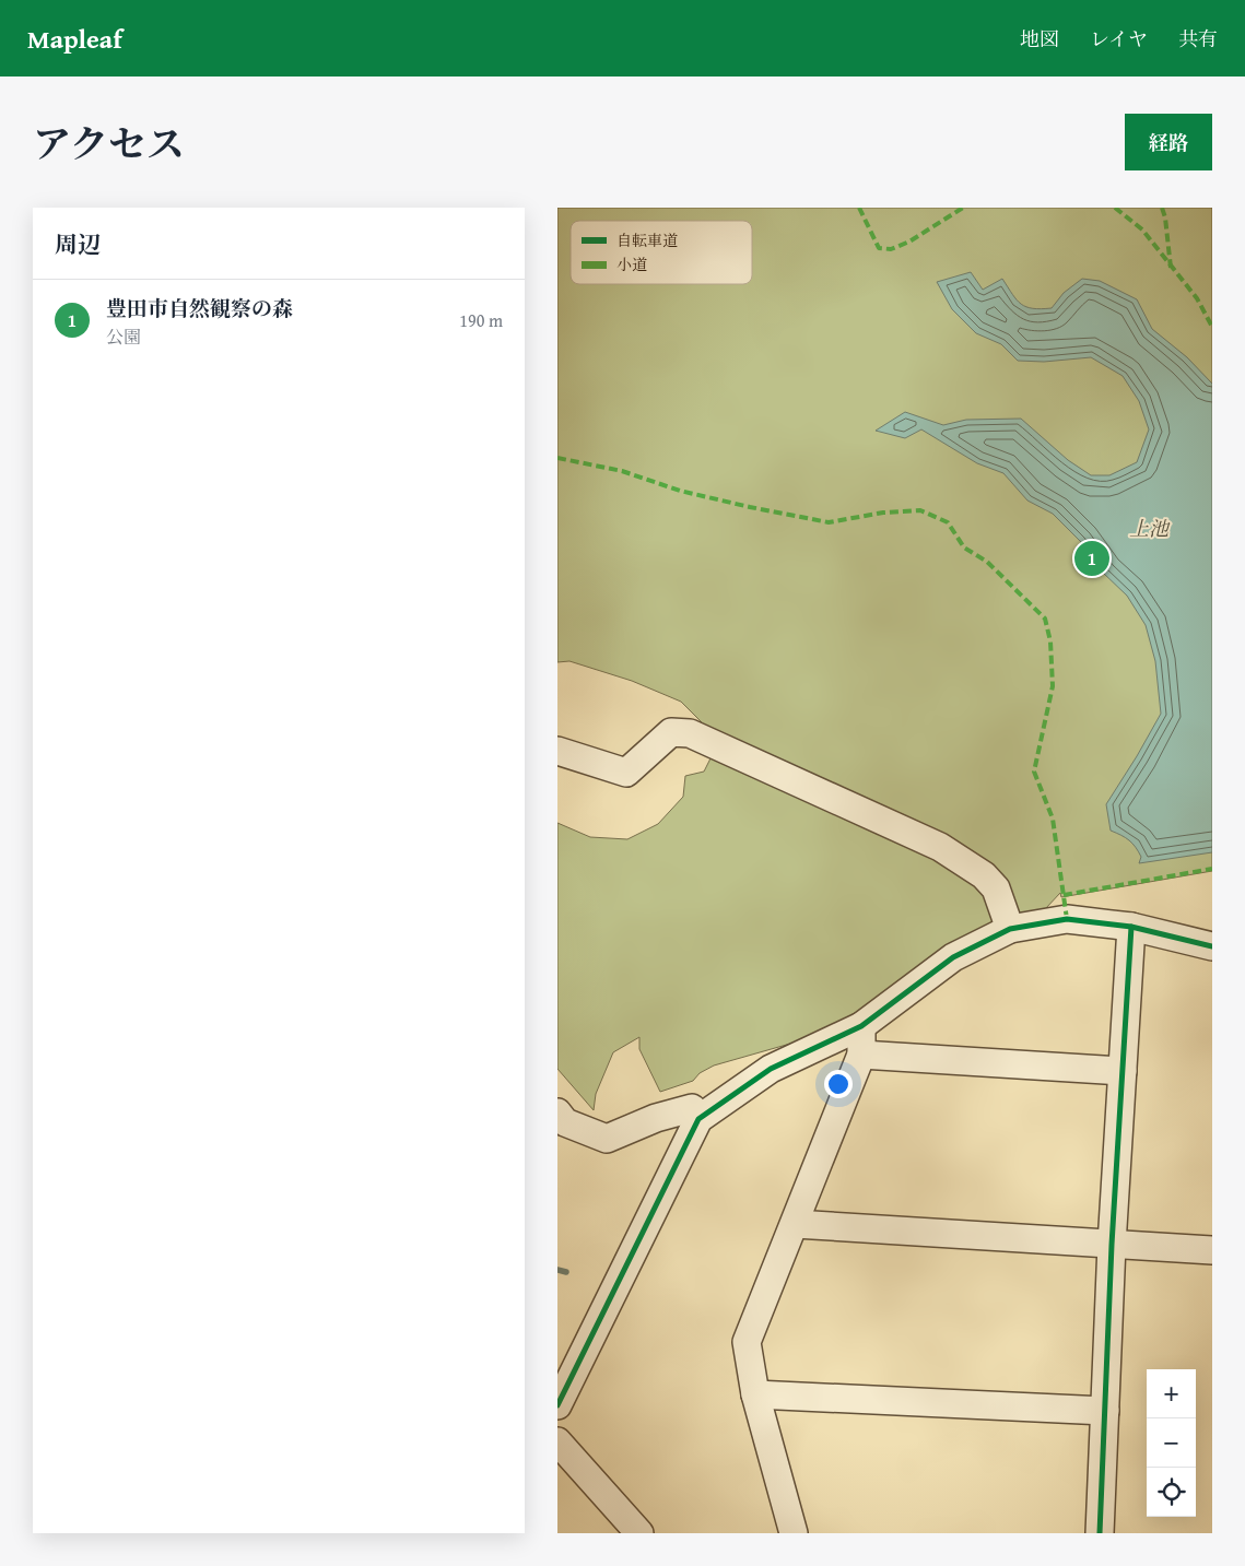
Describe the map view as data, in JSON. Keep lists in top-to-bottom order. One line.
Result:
{"water":["上池"],"legend":["自転車道","小道"],"page":{"header":"Mapleaf","nav":["地図","レイヤ","共有"],"title":"アクセス","buttons":"経路","heading":"周辺","list":[{"mark":"1","name":"豊田市自然観察の森","note":"公園","value":"190 m"}],"pins":"1","map_buttons":["+","−"]}}
